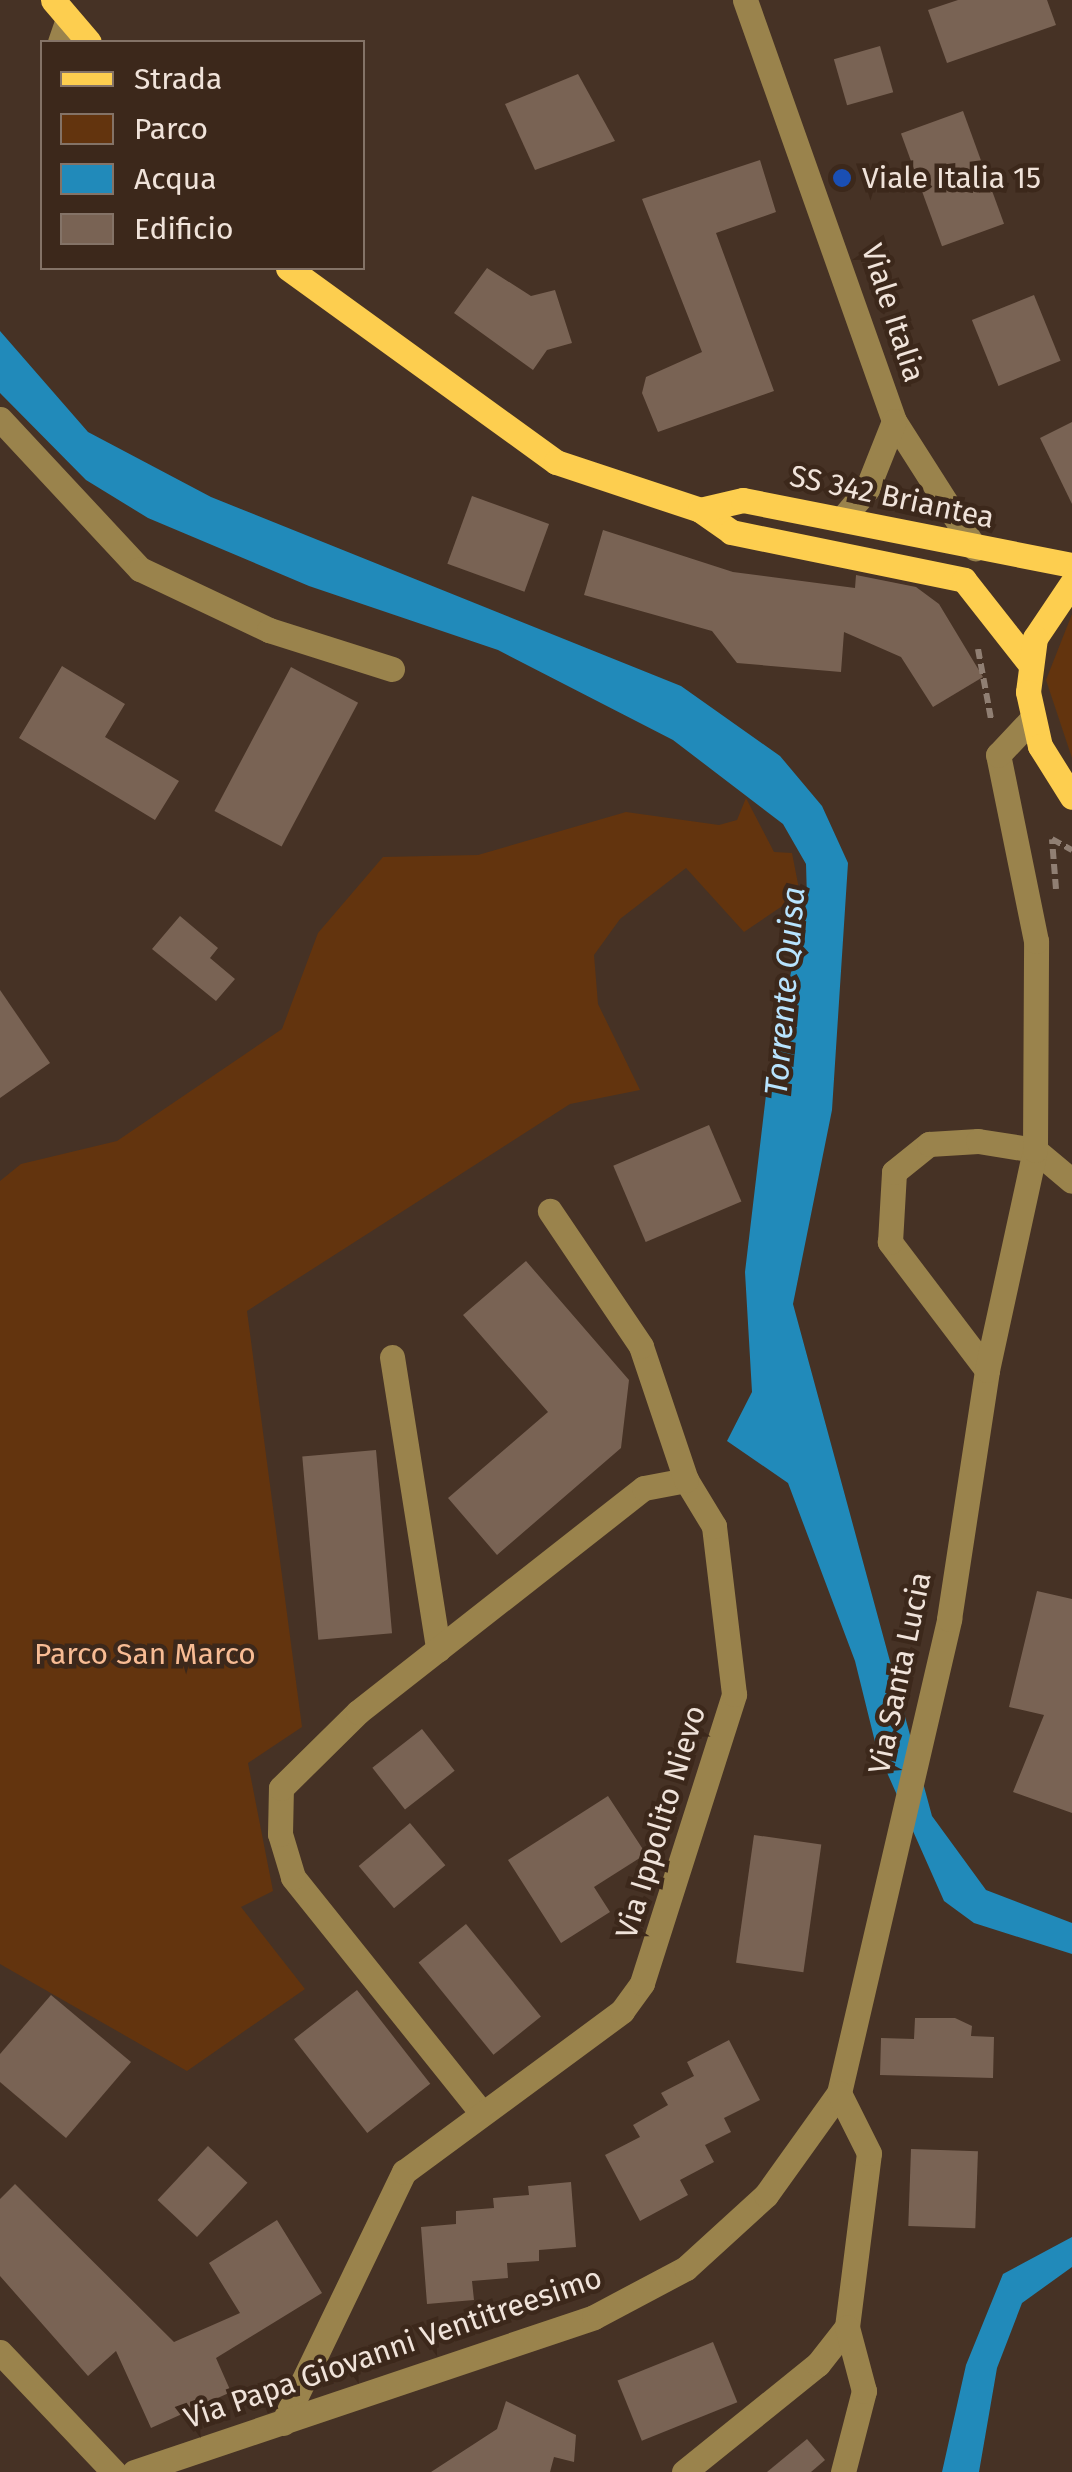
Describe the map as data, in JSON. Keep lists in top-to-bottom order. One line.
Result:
{"streets":{"main road":["SS 342 Briantea"],"street":["Viale Italia","Via Santa Lucia","Via Ippolito Nievo","Via Papa Giovanni Ventitreesimo"]},"crossings":[["Viale Italia","SS 342 Briantea"],["Via Santa Lucia","Via Papa Giovanni Ventitreesimo"],["Via Ippolito Nievo","Via Papa Giovanni Ventitreesimo"]],"water":["Torrente Quisa"],"parks":["Parco San Marco"],"places":["Viale Italia 15"],"legend":["Strada","Parco","Acqua","Edificio"]}
